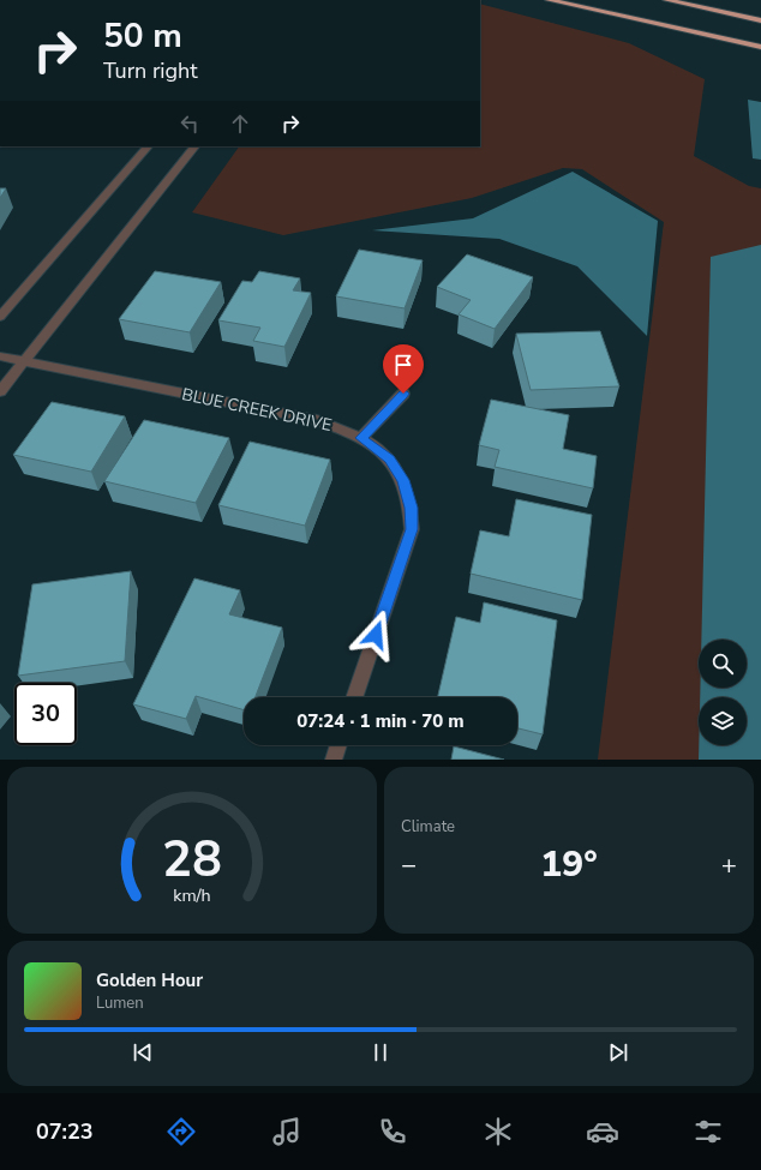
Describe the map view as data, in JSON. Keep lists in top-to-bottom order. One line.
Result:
{"streets":{"street":["BLUE CREEK DRIVE"]},"page":{"turn":["50 m","Turn right"],"limit":"30","trip":"07:24 · 1 min · 70 m","tile":"Climate","heat":["−","19°","+"],"song":["Golden Hour","Lumen"],"tabs":"07:23","gauge":["28","km/h"]}}
